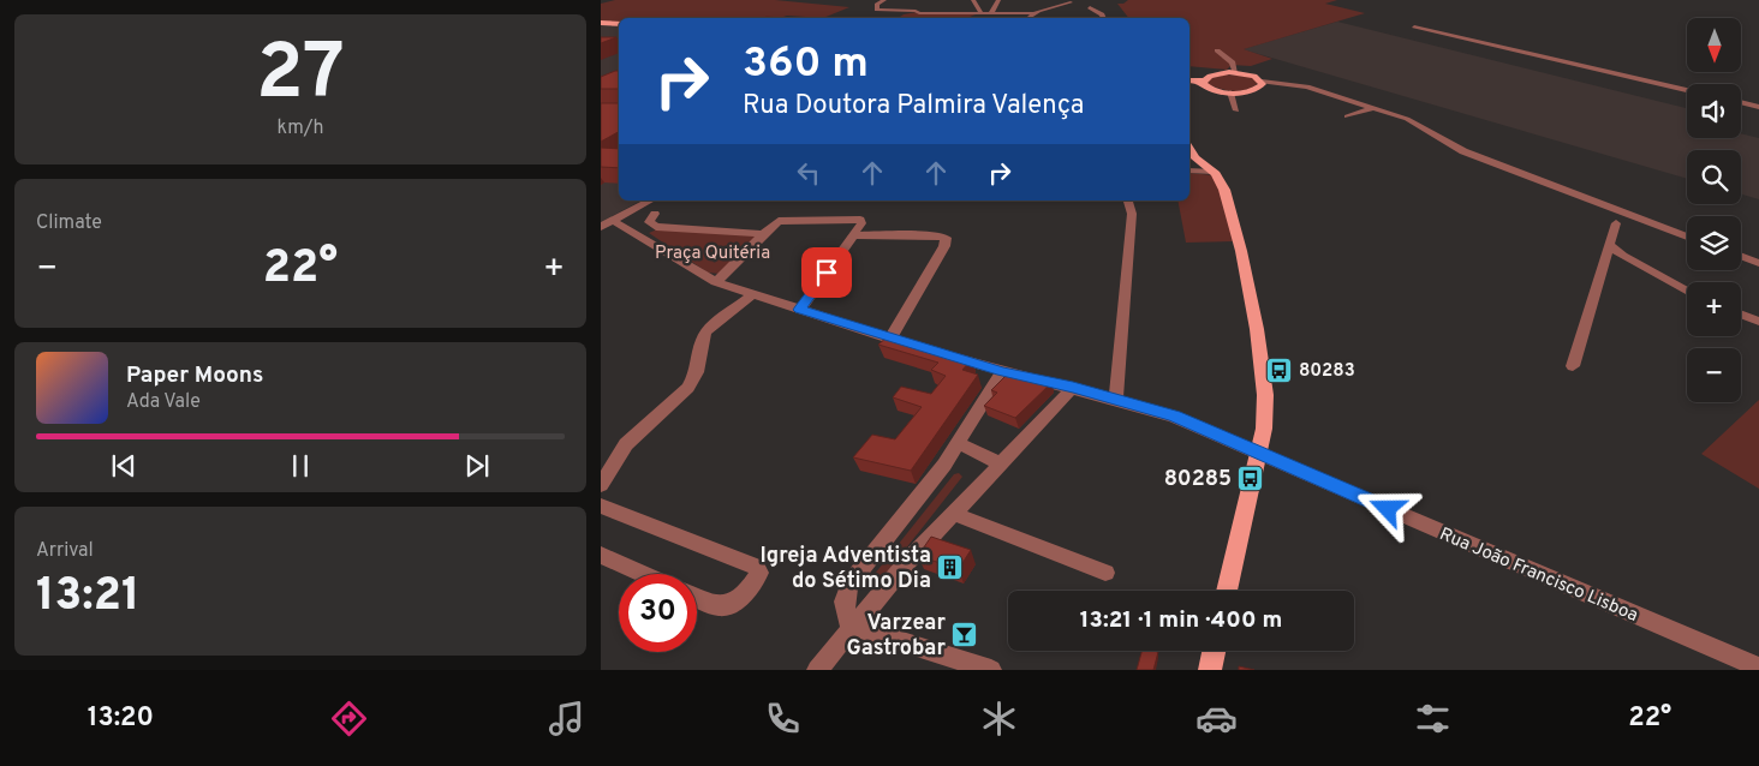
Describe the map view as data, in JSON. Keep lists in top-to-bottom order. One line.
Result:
{"streets":{"street":["Rua João Francisco Lisboa"]},"parks":["Praça Quitéria"],"places":{"bus stop":["80283","80285"],"building":["Igreja Adventista do Sétimo Dia"],"bar":["Varzear Gastrobar"]},"north":"bottom","page":{"tile":[["27","km/h"],"Climate",["Arrival","13:21"]],"map_buttons":["+","−"],"turn":["360 m","Rua Doutora Palmira Valença"],"heat":["−","22°","+"],"song":["Paper Moons","Ada Vale"],"limit":"30","trip":"13:21 · 1 min · 400 m","tabs":["13:20","22°"]}}
